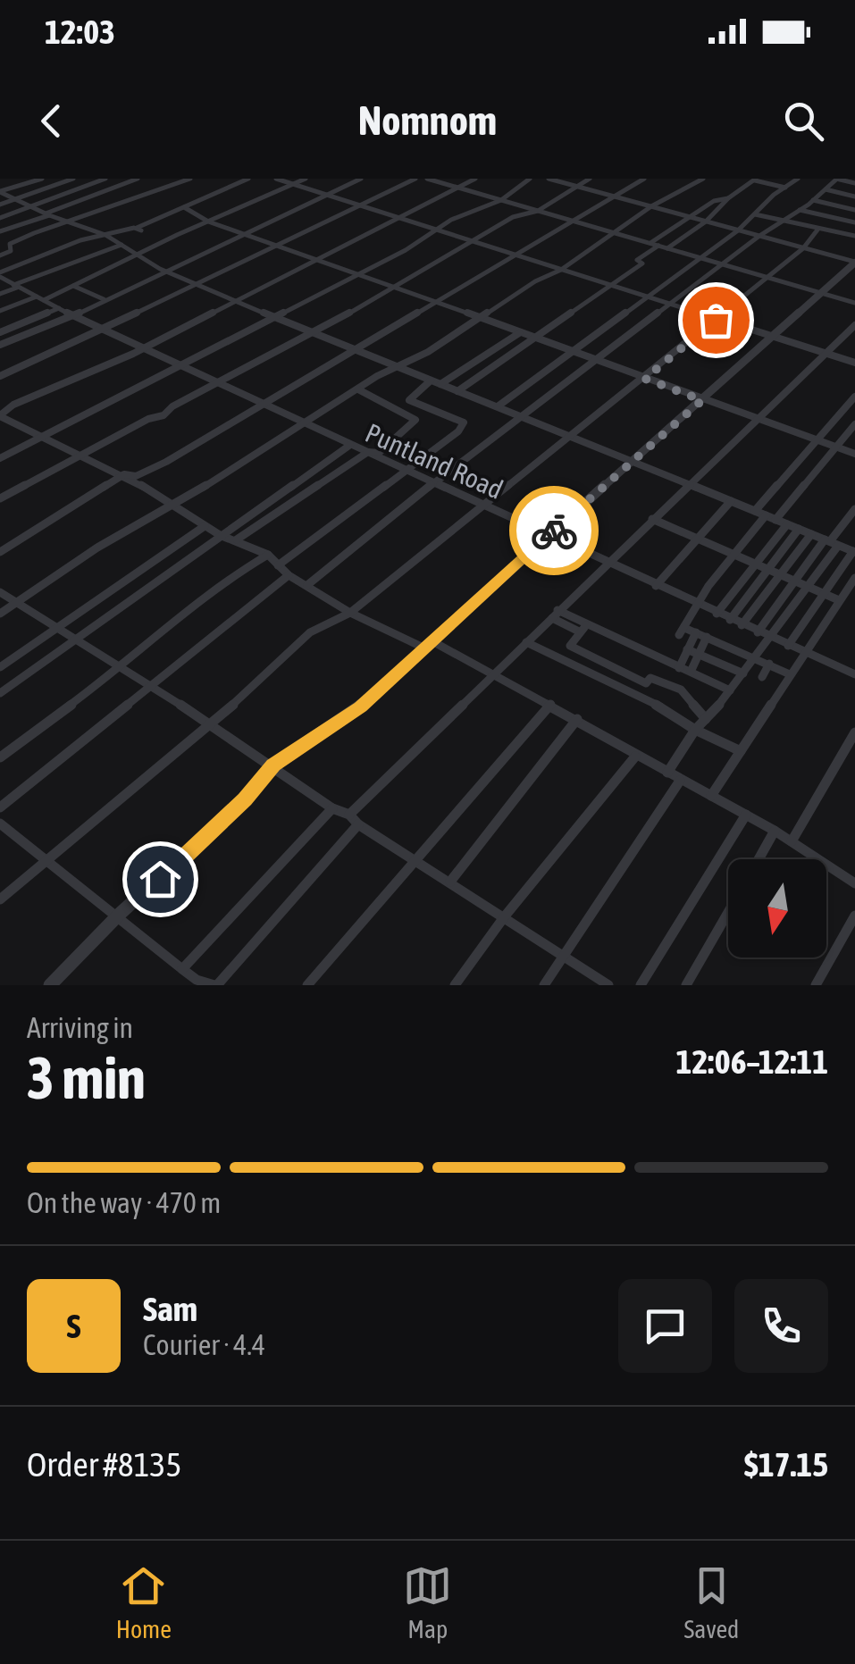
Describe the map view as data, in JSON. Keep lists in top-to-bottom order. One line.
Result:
{"streets":{"street":["Puntland Road"]},"north":"bottom","page":{"status":"12:03","header":"Nomnom","heading":["3 min","Arriving in","12:06–12:11"],"panel":["Sam","Courier · 4.4","Order #8135","$17.15"],"bar":"On the way · 470 m","round":"S","tabs":["Home","Map","Saved"]}}
